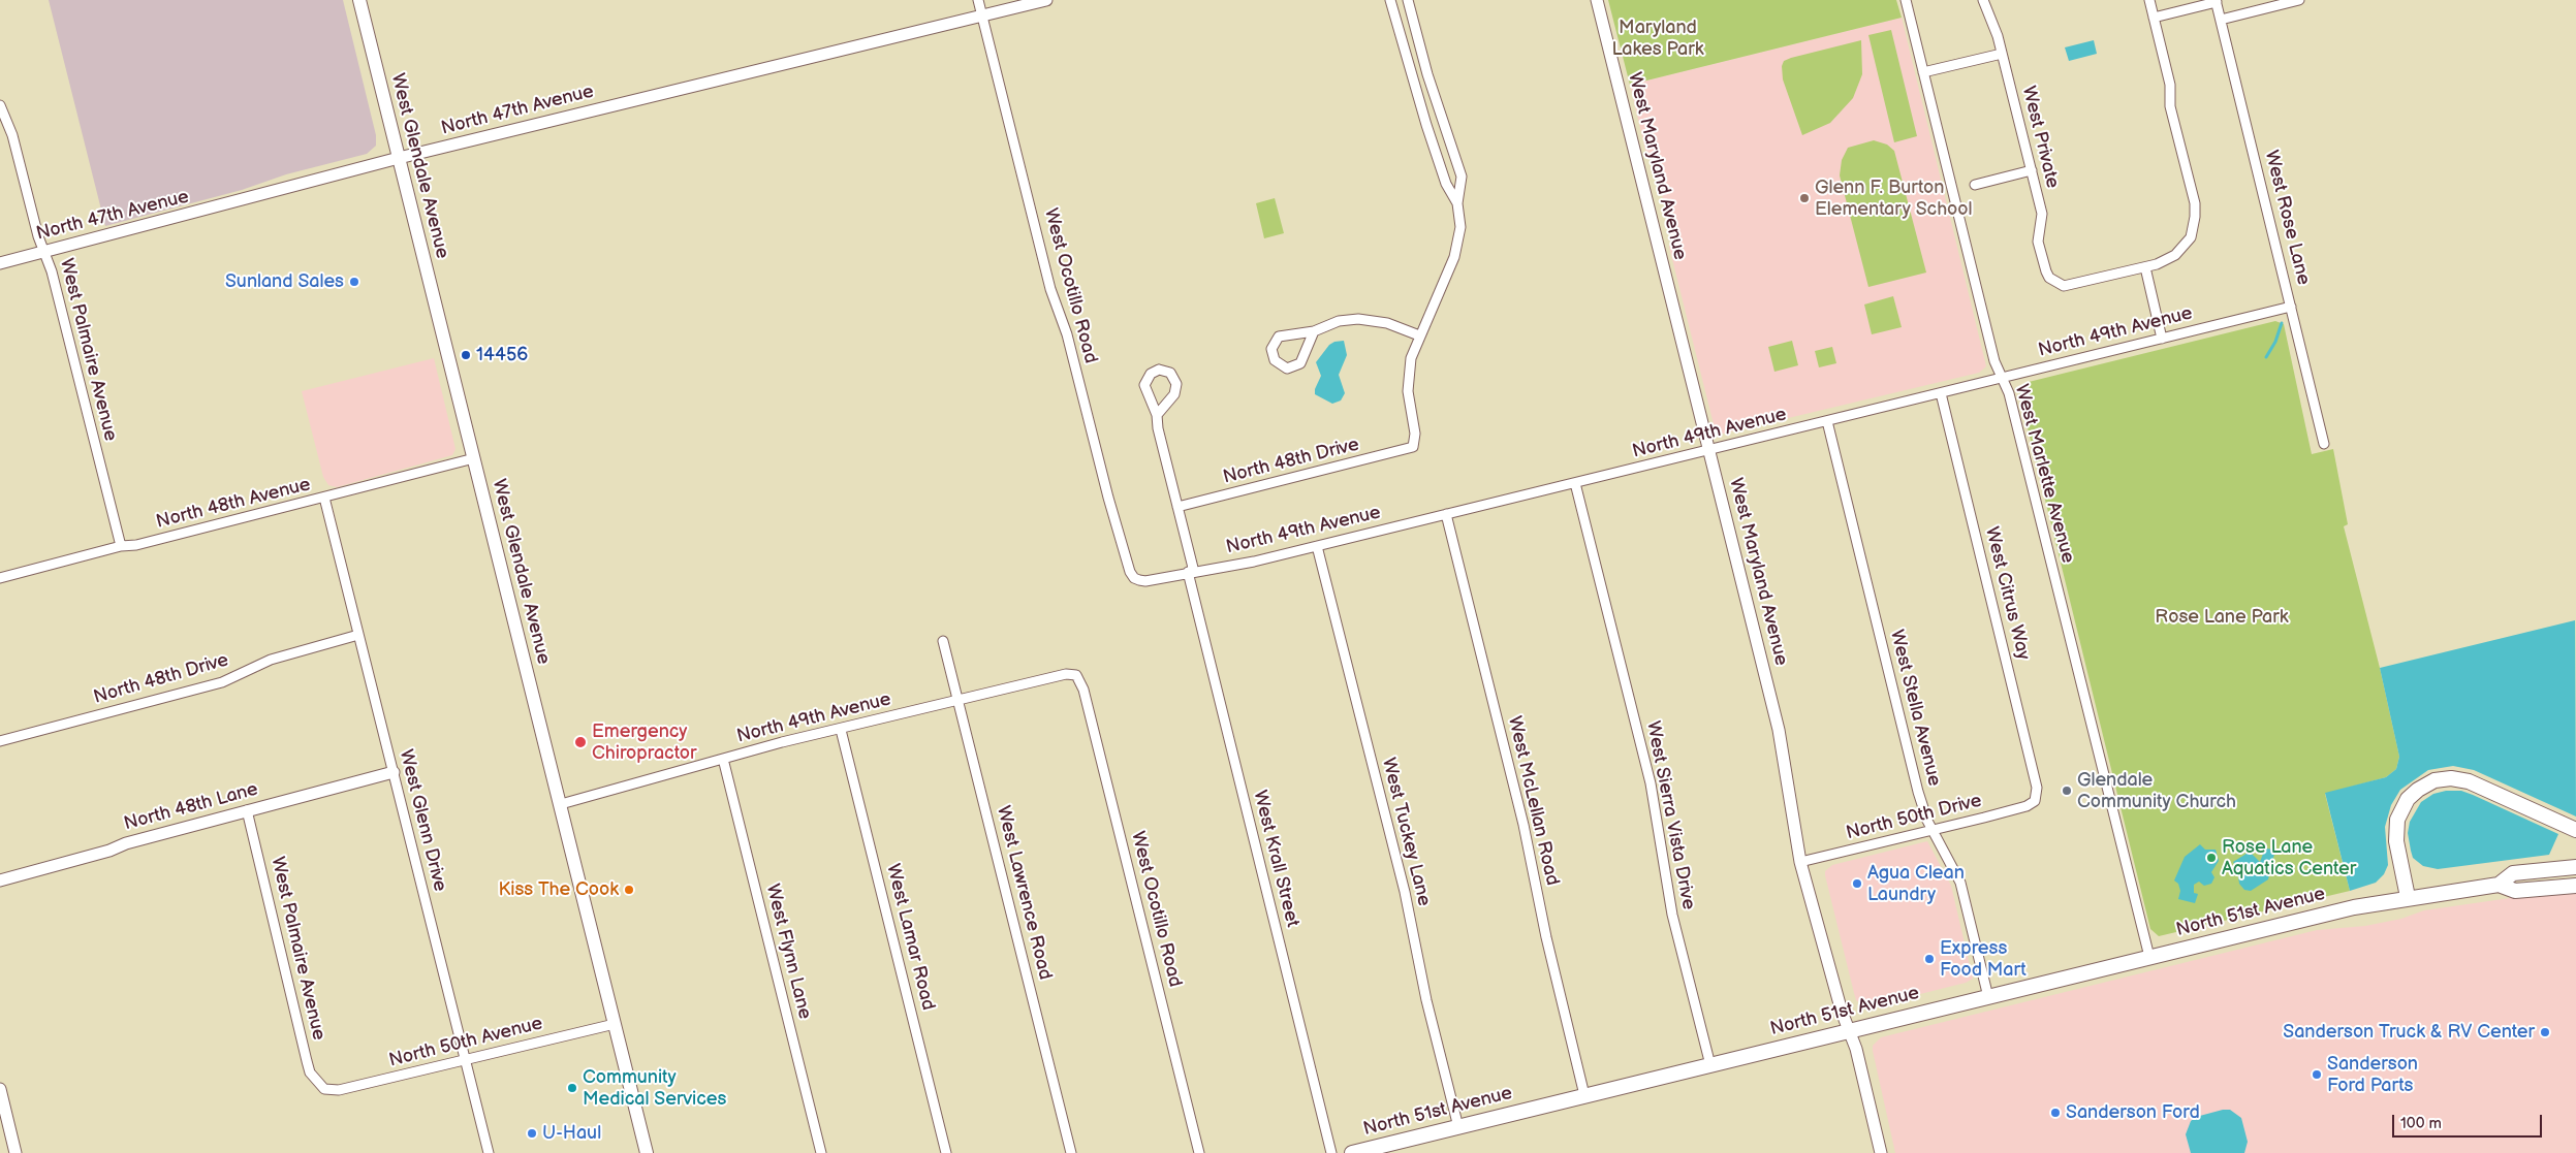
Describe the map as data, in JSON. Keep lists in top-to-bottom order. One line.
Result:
{"streets":{"main road":["West Glendale Avenue","North 51st Avenue"],"street":["North 47th Avenue","West Private","West Maryland Avenue","West Rose Lane","West Ocotillo Road","North 49th Avenue","West Palmaire Avenue","North 48th Drive","West Marlette Avenue","North 48th Avenue","West Citrus Way","West Stella Avenue","West McLellan Road","North 48th Lane","West Sierra Vista Drive","North 50th Drive","West Glenn Drive","West Tuckey Lane","West Krall Street","West Lawrence Road","West Lamar Road","West Flynn Lane","North 50th Avenue"]},"crossings":[["North 47th Avenue","West Glendale Avenue"],["North 47th Avenue","West Ocotillo Road"],["North 47th Avenue","West Palmaire Avenue"],["West Glendale Avenue","North 49th Avenue"],["West Glendale Avenue","North 48th Avenue"],["West Glendale Avenue","North 50th Avenue"],["West Maryland Avenue","North 49th Avenue"],["West Maryland Avenue","North 50th Drive"],["West Maryland Avenue","North 51st Avenue"],["West Rose Lane","North 49th Avenue"],["West Ocotillo Road","North 49th Avenue"],["North 49th Avenue","West Marlette Avenue"],["North 49th Avenue","West Citrus Way"],["North 49th Avenue","West Stella Avenue"],["North 49th Avenue","West McLellan Road"],["North 49th Avenue","West Sierra Vista Drive"],["North 49th Avenue","West Tuckey Lane"],["North 49th Avenue","West Krall Street"],["North 49th Avenue","West Lawrence Road"],["North 49th Avenue","West Lamar Road"],["North 49th Avenue","West Flynn Lane"],["West Palmaire Avenue","North 48th Avenue"],["West Palmaire Avenue","North 48th Lane"],["West Palmaire Avenue","North 50th Avenue"],["North 48th Drive","West Glenn Drive"],["North 48th Drive","West Krall Street"],["West Marlette Avenue","North 51st Avenue"],["North 48th Avenue","West Glenn Drive"],["West Citrus Way","North 50th Drive"],["West Stella Avenue","North 50th Drive"],["West Stella Avenue","North 51st Avenue"],["West McLellan Road","North 51st Avenue"],["North 48th Lane","West Glenn Drive"],["West Sierra Vista Drive","North 51st Avenue"],["West Glenn Drive","North 50th Avenue"],["West Tuckey Lane","North 51st Avenue"]],"parks":["Maryland Lakes Park","Rose Lane Park"],"places":["Glenn F. Burton Elementary School","Sunland Sales","14456","Emergency Chiropractor","Glendale Community Church","Rose Lane Aquatics Center","Agua Clean Laundry","Kiss The Cook","Express Food Mart","Sanderson Truck & RV Center","Sanderson Ford Parts","Community Medical Services","Sanderson Ford","U-Haul"],"scale_bar":"100 m"}
